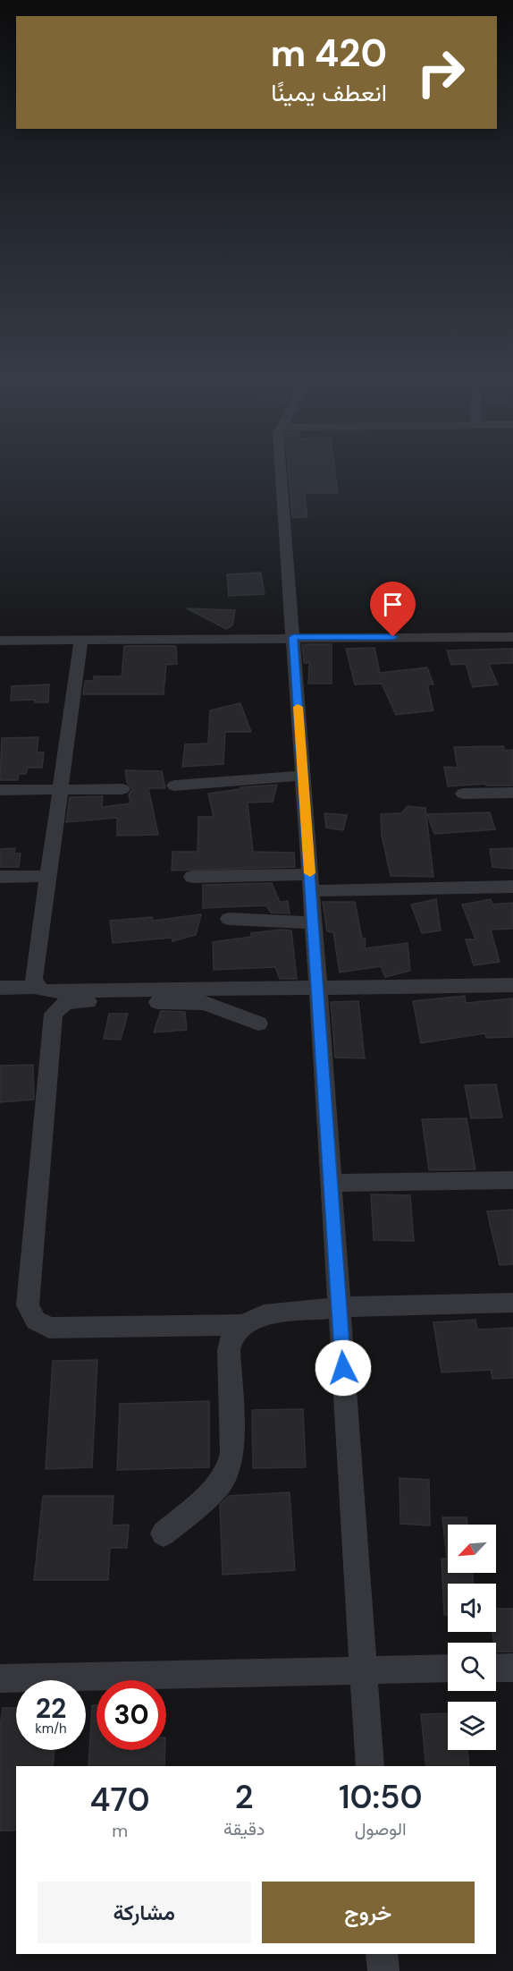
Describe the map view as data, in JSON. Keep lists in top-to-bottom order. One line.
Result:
{"north":"bottom left","page":{"turn":["420 m","انعطف يمينًا"],"speed":"22 km/h","limit":"30","eta":["10:50","الوصول","2","دقيقة","470","m"],"buttons":["خروج","مشاركة"]}}
